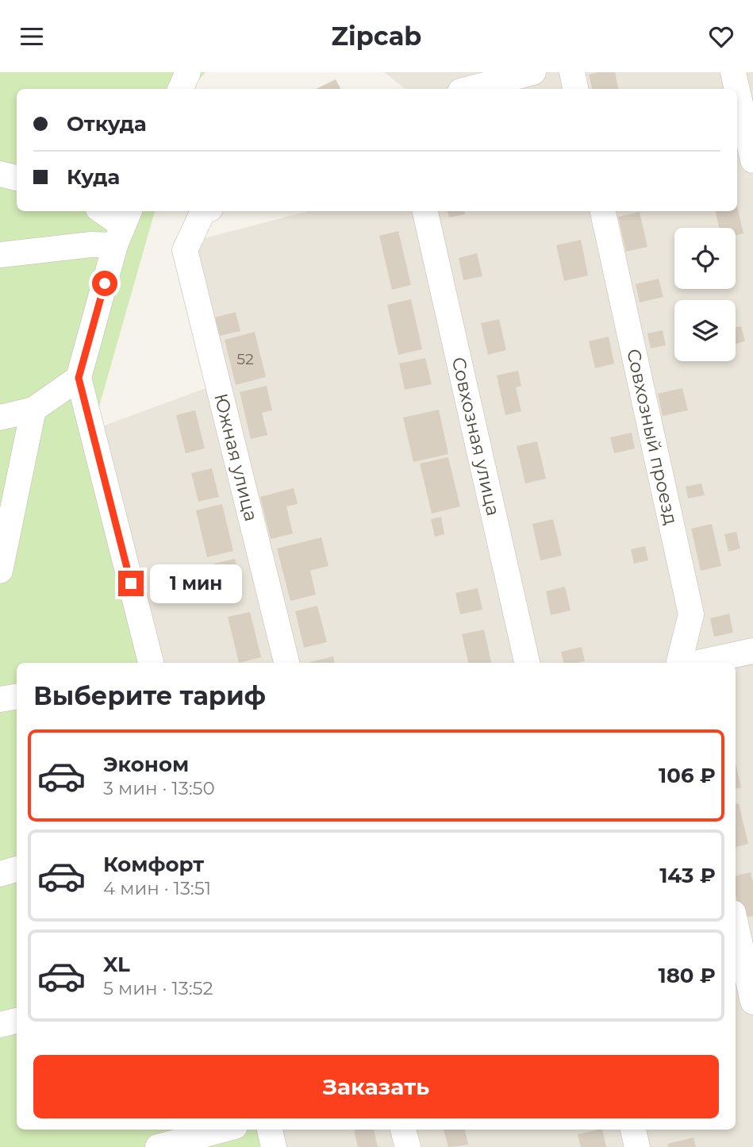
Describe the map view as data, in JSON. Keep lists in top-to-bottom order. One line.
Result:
{"streets":{"street":["Совхозная улица","Совхозный проезд","Южная улица"]},"house_numbers":["52"],"page":{"header":"Zipcab","banner":["Откуда","Куда"],"bubble":"1 мин","heading":"Выберите тариф","list":[{"name":"Эконом","note":"3 мин · 13:50","value":"106 ₽"},{"name":"Комфорт","note":"4 мин · 13:51","value":"143 ₽"},{"name":"XL","note":"5 мин · 13:52","value":"180 ₽"}],"buttons":"Заказать"}}
